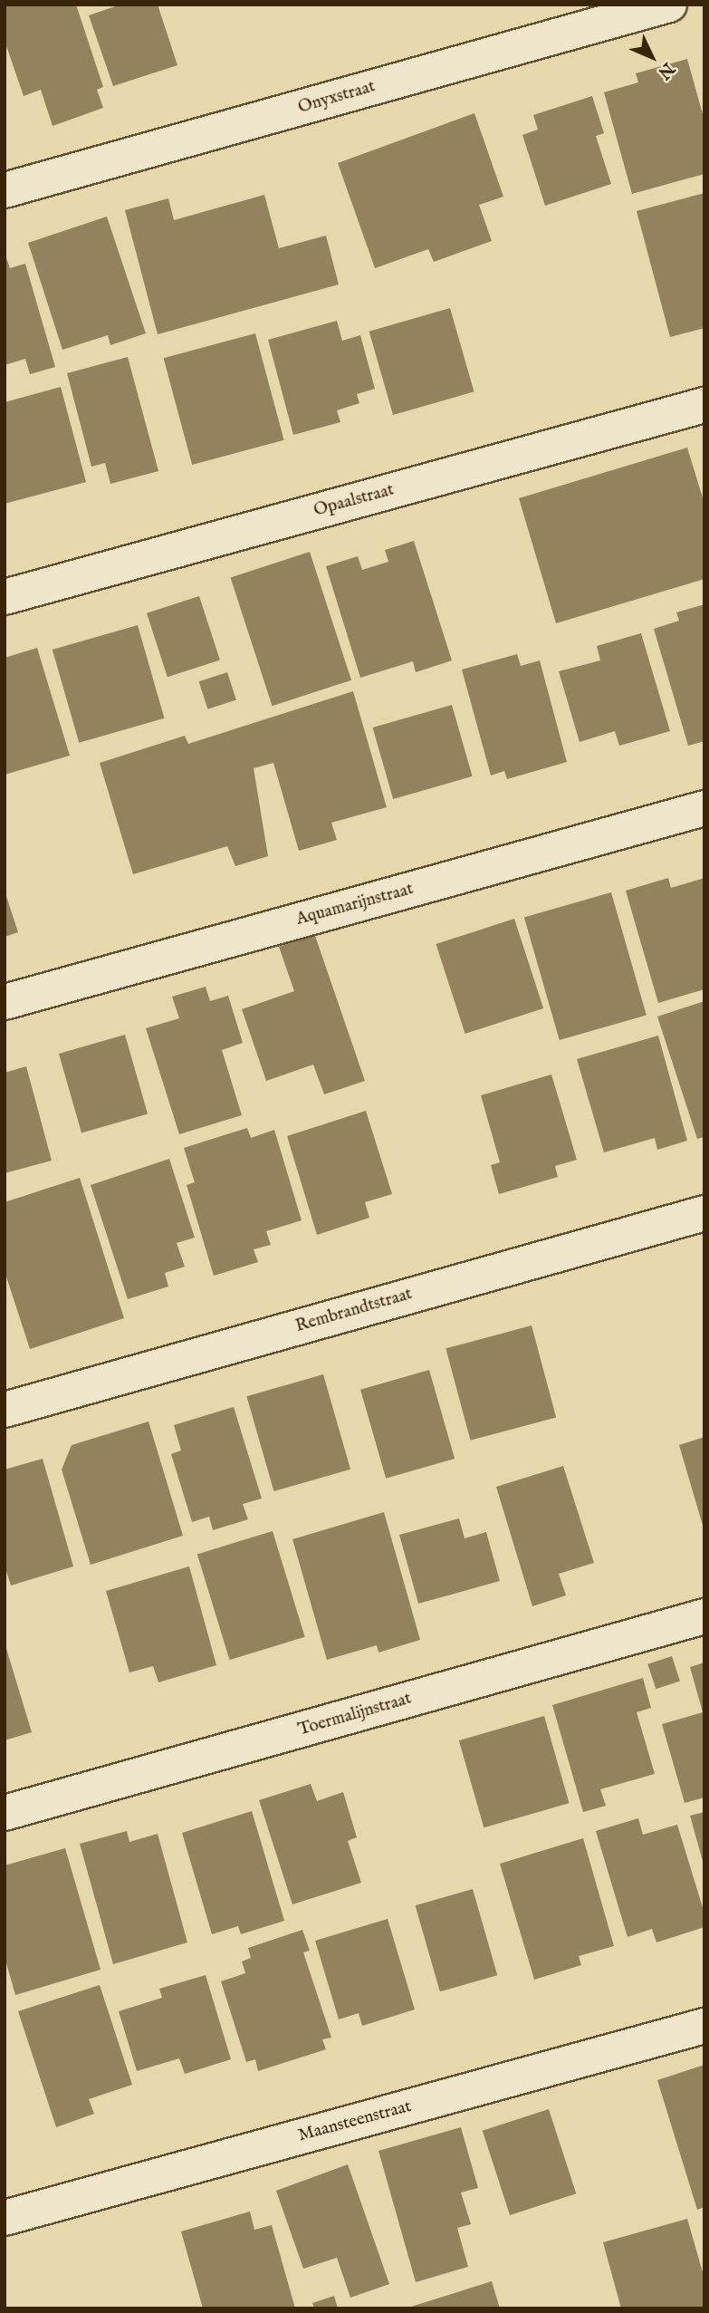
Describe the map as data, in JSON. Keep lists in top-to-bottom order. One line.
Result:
{"streets":{"street":["Onyxstraat","Opaalstraat","Aquamarijnstraat","Rembrandtstraat","Toermalijnstraat","Maansteenstraat"]},"north":"bottom right"}
